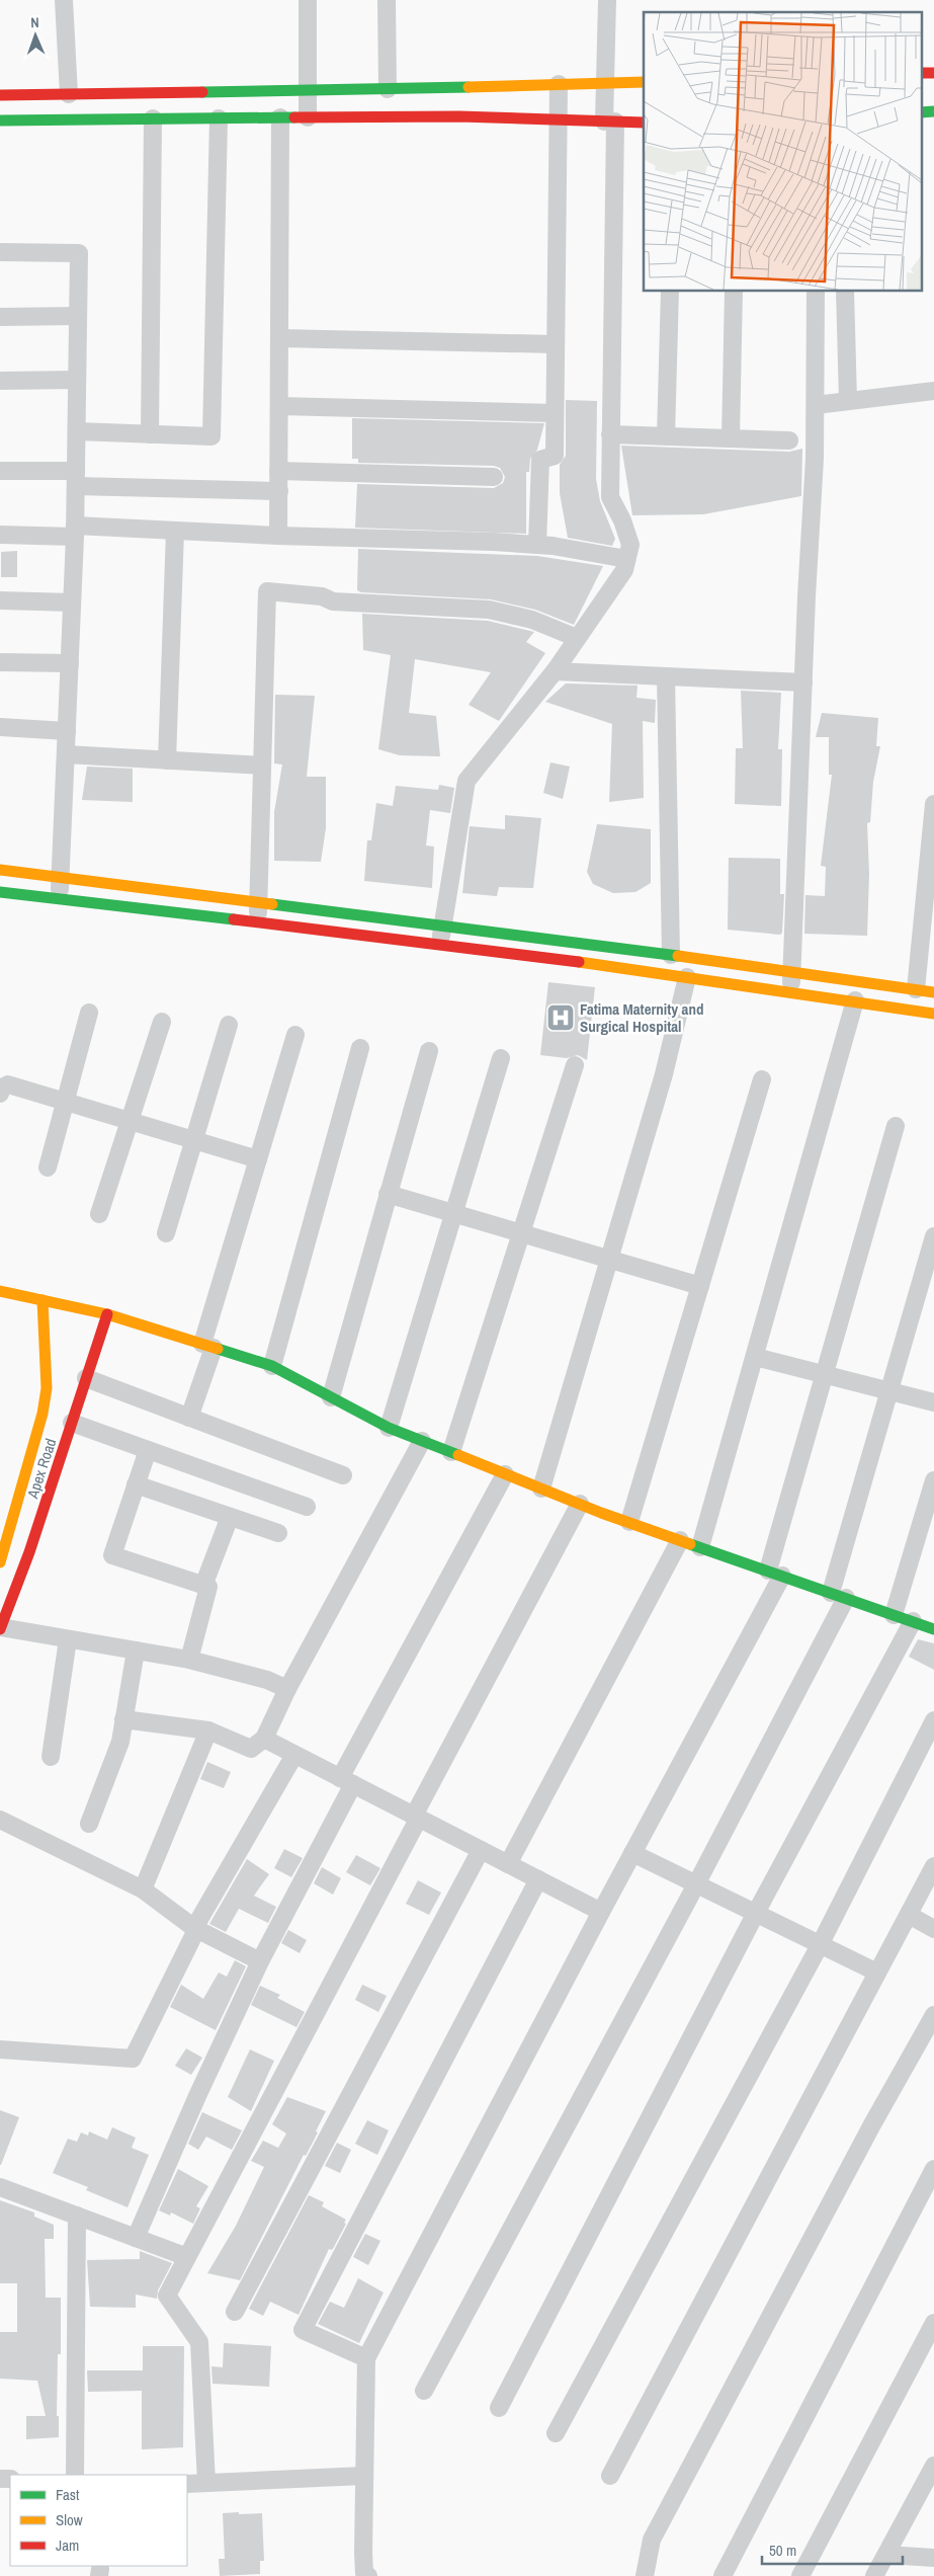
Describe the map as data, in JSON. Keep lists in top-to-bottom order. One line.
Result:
{"streets":{"street":["Apex Road"]},"places":{"hospital":["Fatima Maternity and Surgical Hospital"]},"legend":["Fast","Slow","Jam"],"scale_bar":"50 m","north":"top"}
